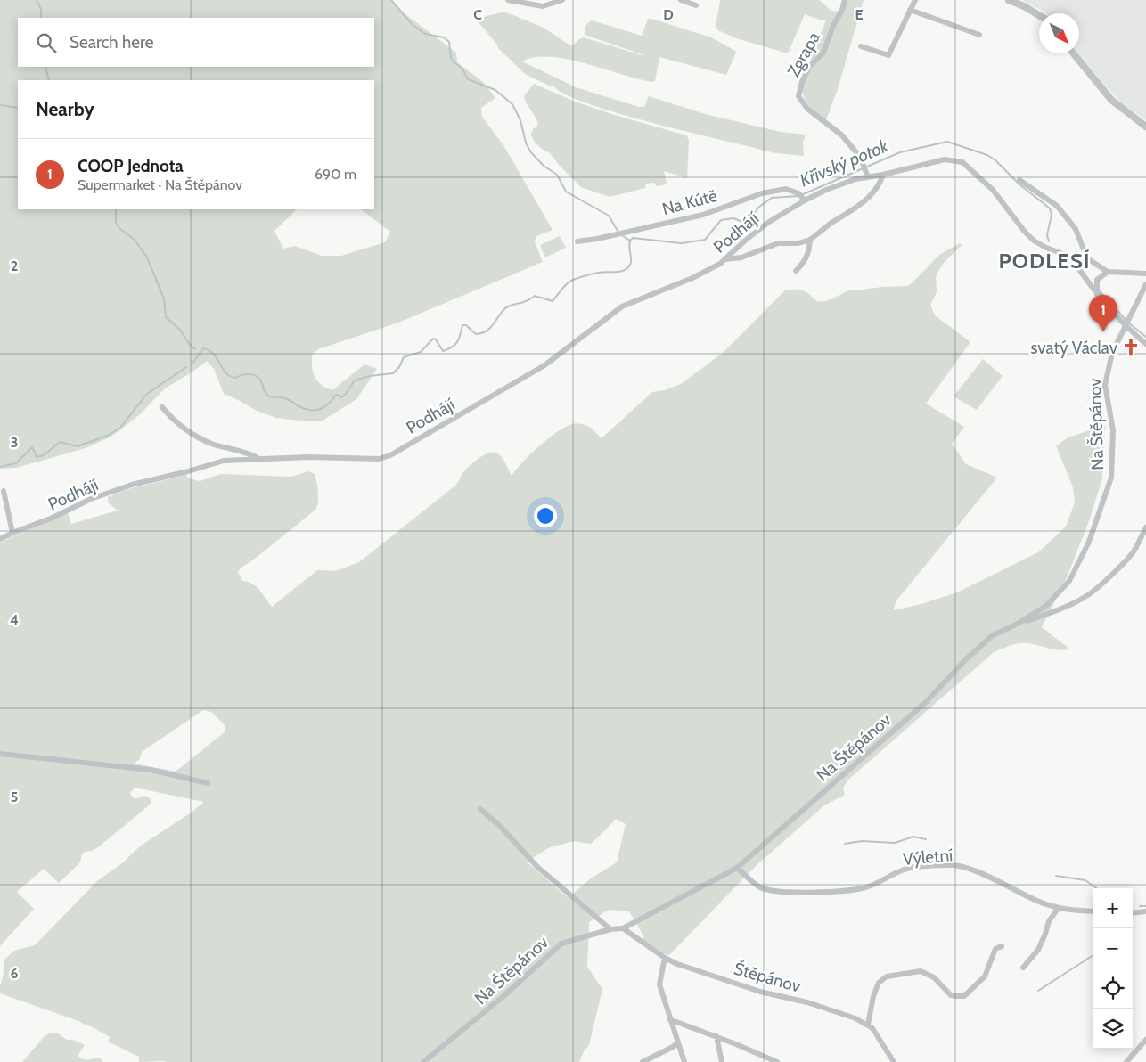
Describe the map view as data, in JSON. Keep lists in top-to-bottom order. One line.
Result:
{"streets":{"street":["Zgrapa","Na Kútě","Podhájí","Na Štěpánov","Výletní","Štěpánov"]},"crossings":[["Zgrapa","Podhájí"],["Na Kútě","Podhájí"],["Na Štěpánov","Výletní"],["Na Štěpánov","Štěpánov"]],"districts":["PODLESÍ"],"water":["Křivský potok"],"places":{"church":["svatý Václav"]},"north":"bottom right","page":{"search":"Search here","heading":"Nearby","list":[{"mark":"1","name":"COOP Jednota","note":"Supermarket · Na Štěpánov","value":"690 m"}],"pins":"1","map_buttons":["+","−"]},"grid":{"columns":["C","D","E"],"rows":["2","3","4","5","6"]}}
